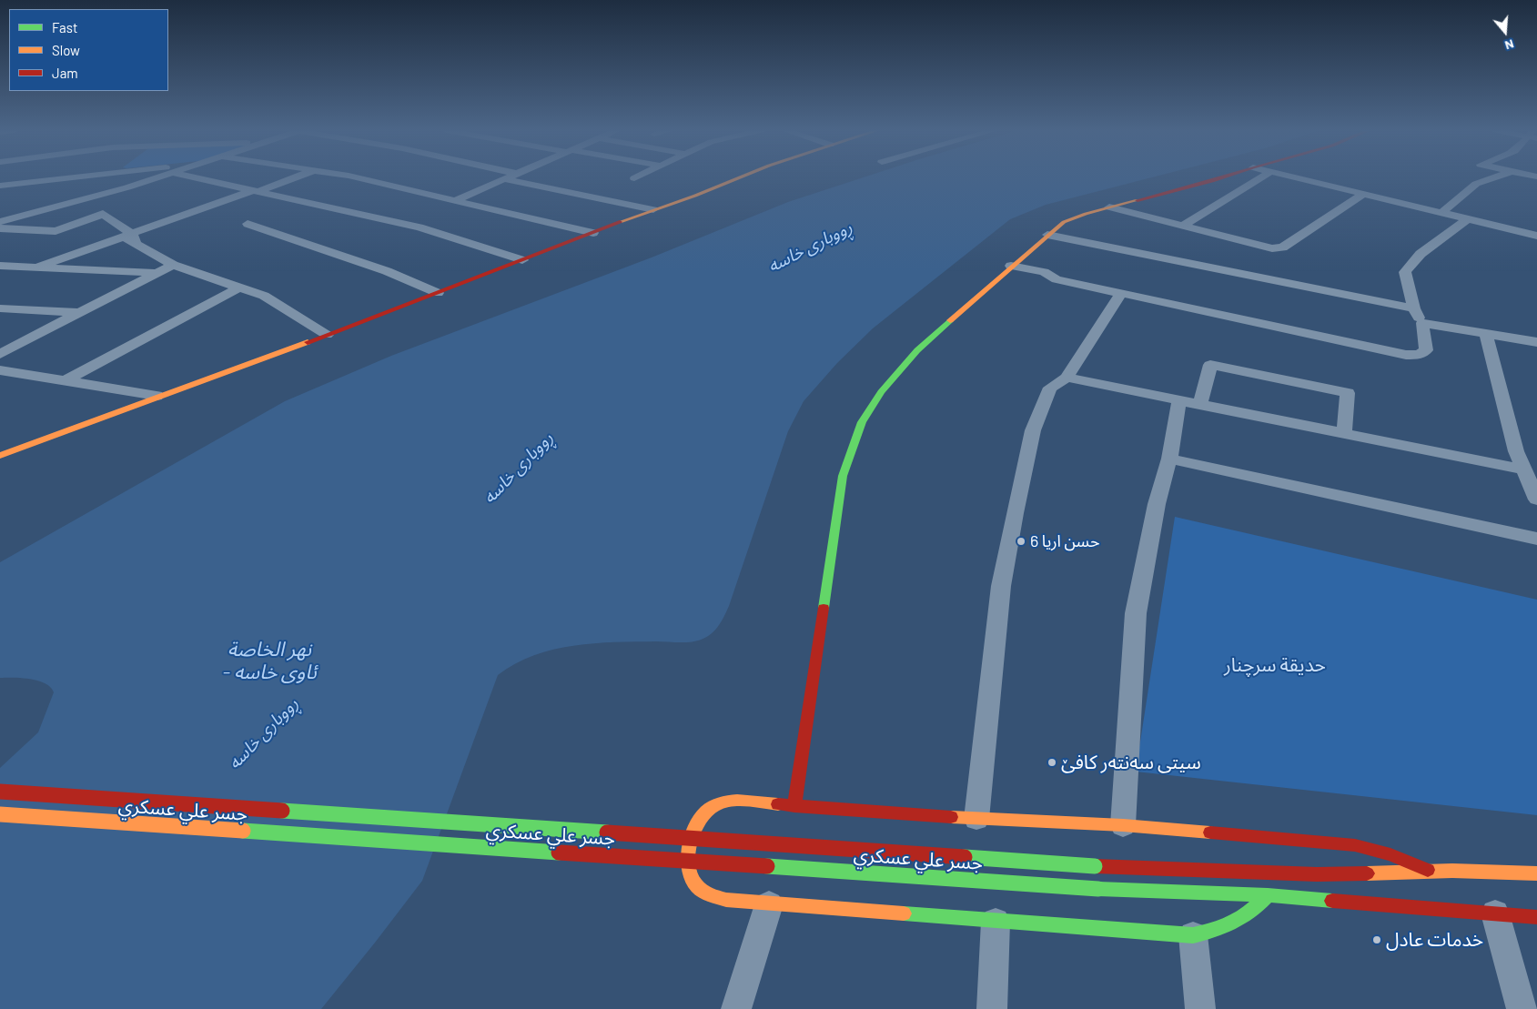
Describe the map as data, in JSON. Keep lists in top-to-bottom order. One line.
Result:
{"streets":{"street":["جسر علي عسكري"]},"water":["ڕووباری خاسە","نهر الخاصة - ئاوی خاسە"],"parks":["حديقة سرچنار"],"places":["حسن اريا 6","سیتی سەنتەر کافێ","خدمات عادل"],"legend":["Fast","Slow","Jam"],"north":"bottom"}
